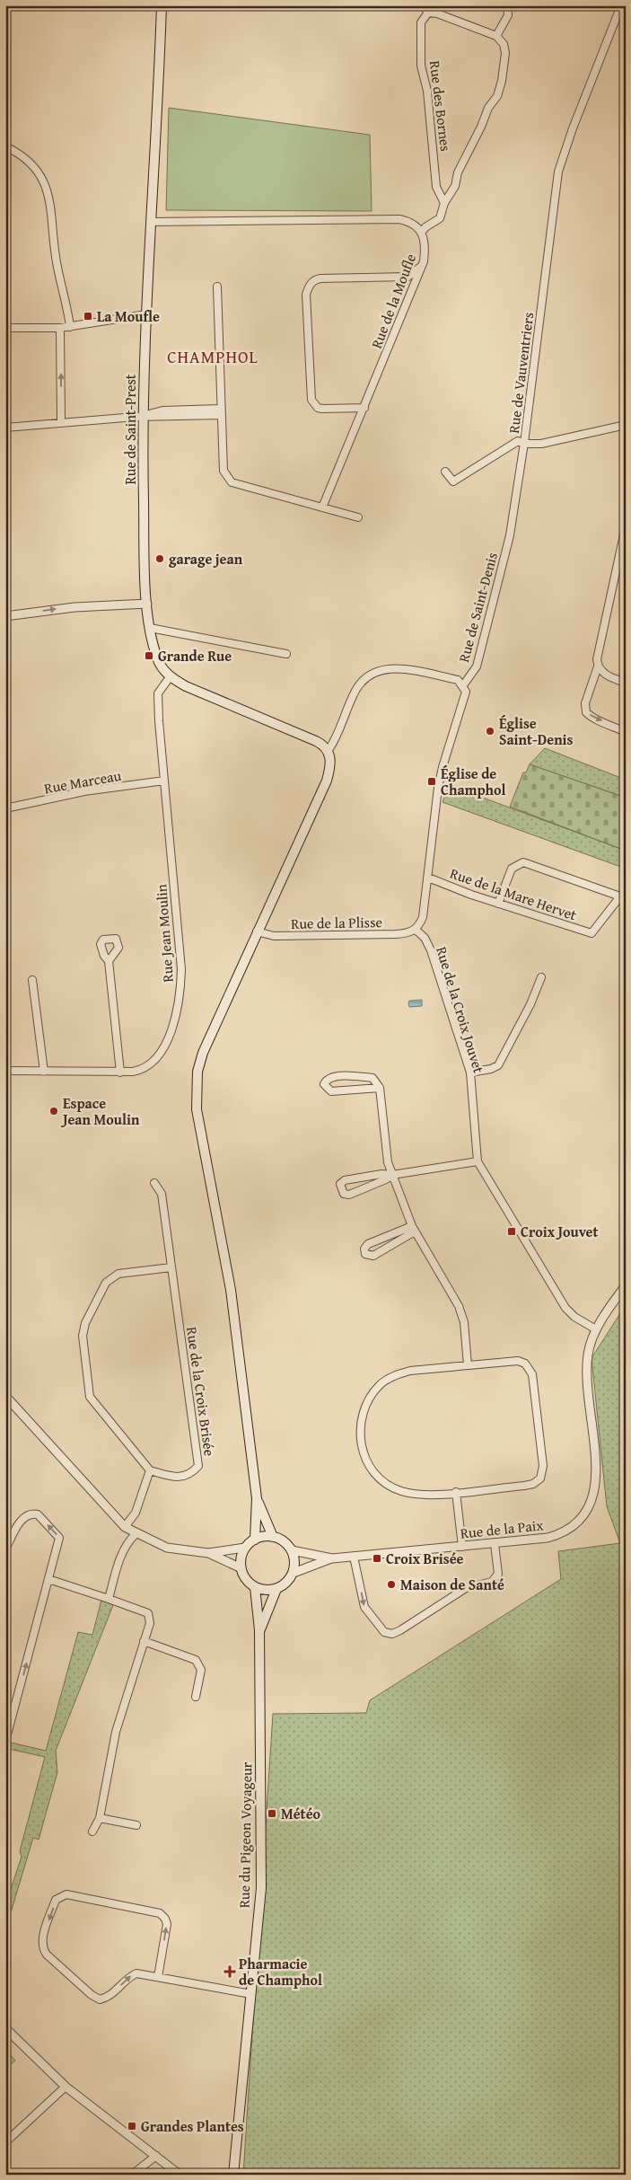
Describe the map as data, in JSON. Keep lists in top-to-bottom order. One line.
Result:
{"streets":{"main road":["Rue de Saint-Prest","Rue du Pigeon Voyageur"],"street":["Rue des Bornes","Rue de la Moufle","Rue de Vauventriers","Rue de Saint-Denis","Rue Marceau","Rue de la Mare Hervet","Rue de la Plisse","Rue Jean Moulin","Rue de la Croix Jouvet","Rue de la Croix Brisée","Rue de la Paix"]},"crossings":[["Rue des Bornes","Rue de la Moufle"],["Rue de Vauventriers","Rue de Saint-Denis"],["Rue de Saint-Prest","Rue Jean Moulin"],["Rue Marceau","Rue Jean Moulin"],["Rue de la Plisse","Rue de la Croix Jouvet"],["Rue de la Croix Jouvet","Rue de la Paix"],["Rue de la Paix","Rue du Pigeon Voyageur"]],"districts":["CHAMPHOL"],"places":{"transit":["La Moufle","Grande Rue","Église de Champhol","Croix Jouvet","Croix Brisée","Météo","Grandes Plantes"],"other":["garage jean","Église Saint-Denis","Espace Jean Moulin","Maison de Santé"],"health":["Pharmacie de Champhol"]}}
